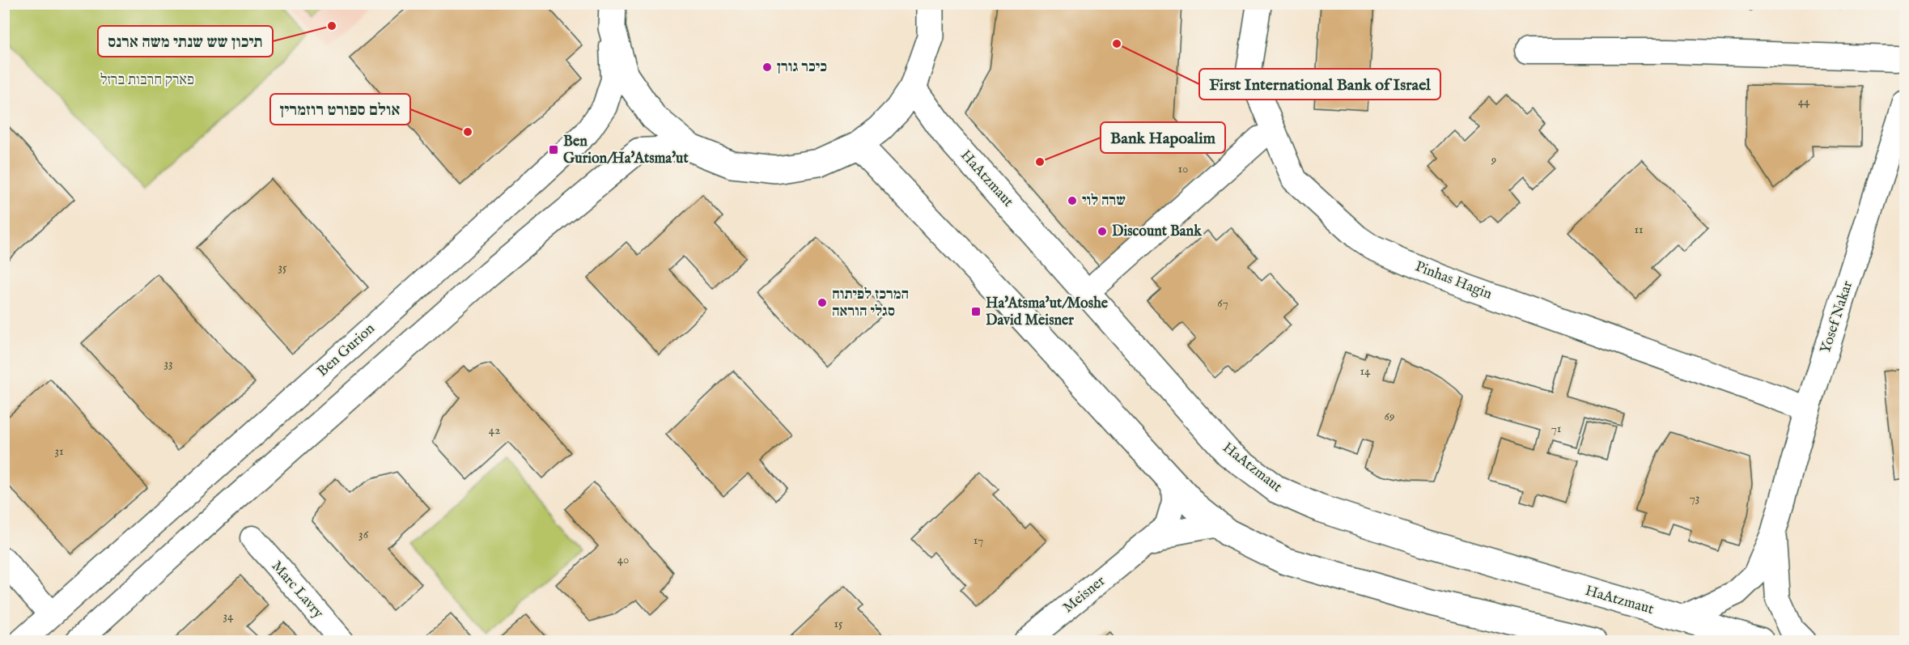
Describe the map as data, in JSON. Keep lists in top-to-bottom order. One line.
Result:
{"streets":{"main road":["HaAtzmaut"],"street":["Pinhas Hagin","Yosef Nakar","Ben Gurion","Marc Lavry","Meisner"]},"crossings":[["HaAtzmaut","Yosef Nakar"],["Pinhas Hagin","Yosef Nakar"]],"parks":["פארק חרבות ברזל"],"places":{"other":["תיכון שש שנתי משה ארנס","First International Bank of Israel","כיכר גורן","אולם ספורט רוזמרין","Bank Hapoalim","שרה לוי","Discount Bank","המרכז לפיתוח סגלי הוראה"],"transit":["Ben Gurion/Ha'Atsma'ut","Ha'Atsma'ut/Moshe David Meisner"]},"house_numbers":["44","9","10","11","35","67","33","14","69","71","42","31","73","36","17","40","34","15"]}
